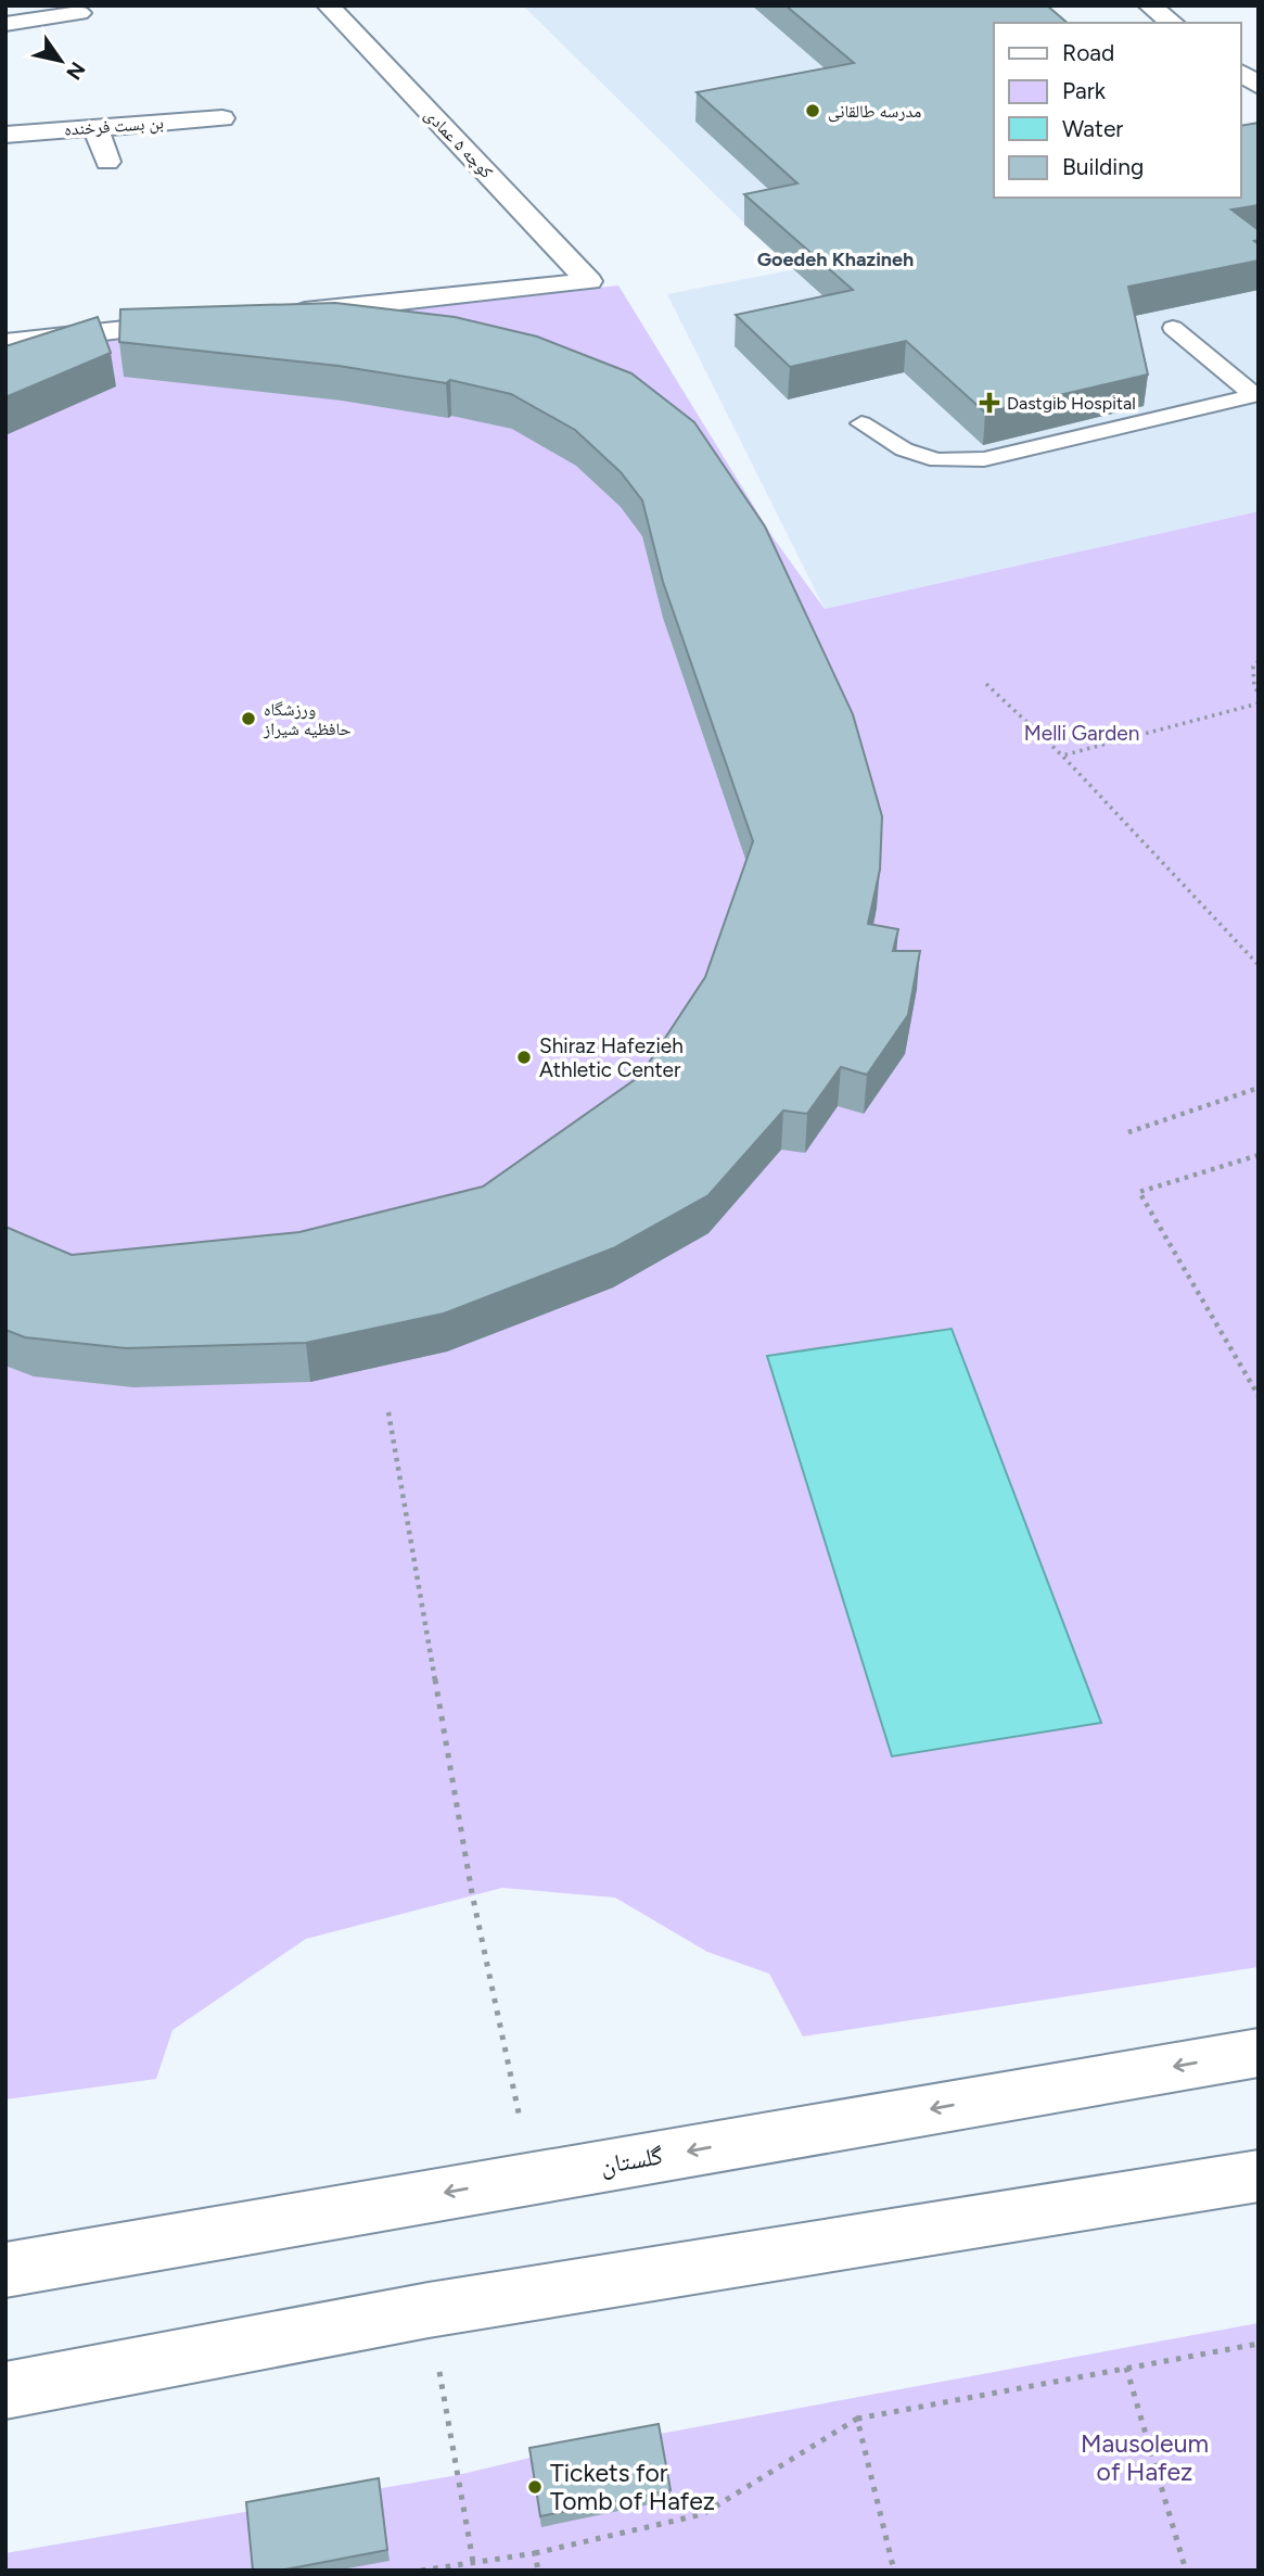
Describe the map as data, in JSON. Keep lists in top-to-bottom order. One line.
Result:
{"streets":{"street":["بن بست فرخنده","کوچه ۵ عمادی","گلستان"]},"districts":["Goedeh Khazineh"],"parks":["Melli Garden","Mausoleum of Hafez"],"places":{"other":["مدرسه طالقانی","ورزشگاه حافظیه شیراز","Shiraz Hafezieh Athletic Center","Tickets for Tomb of Hafez"],"health":["Dastgib Hospital"]},"legend":["Road","Park","Water","Building"],"north":"bottom right"}
